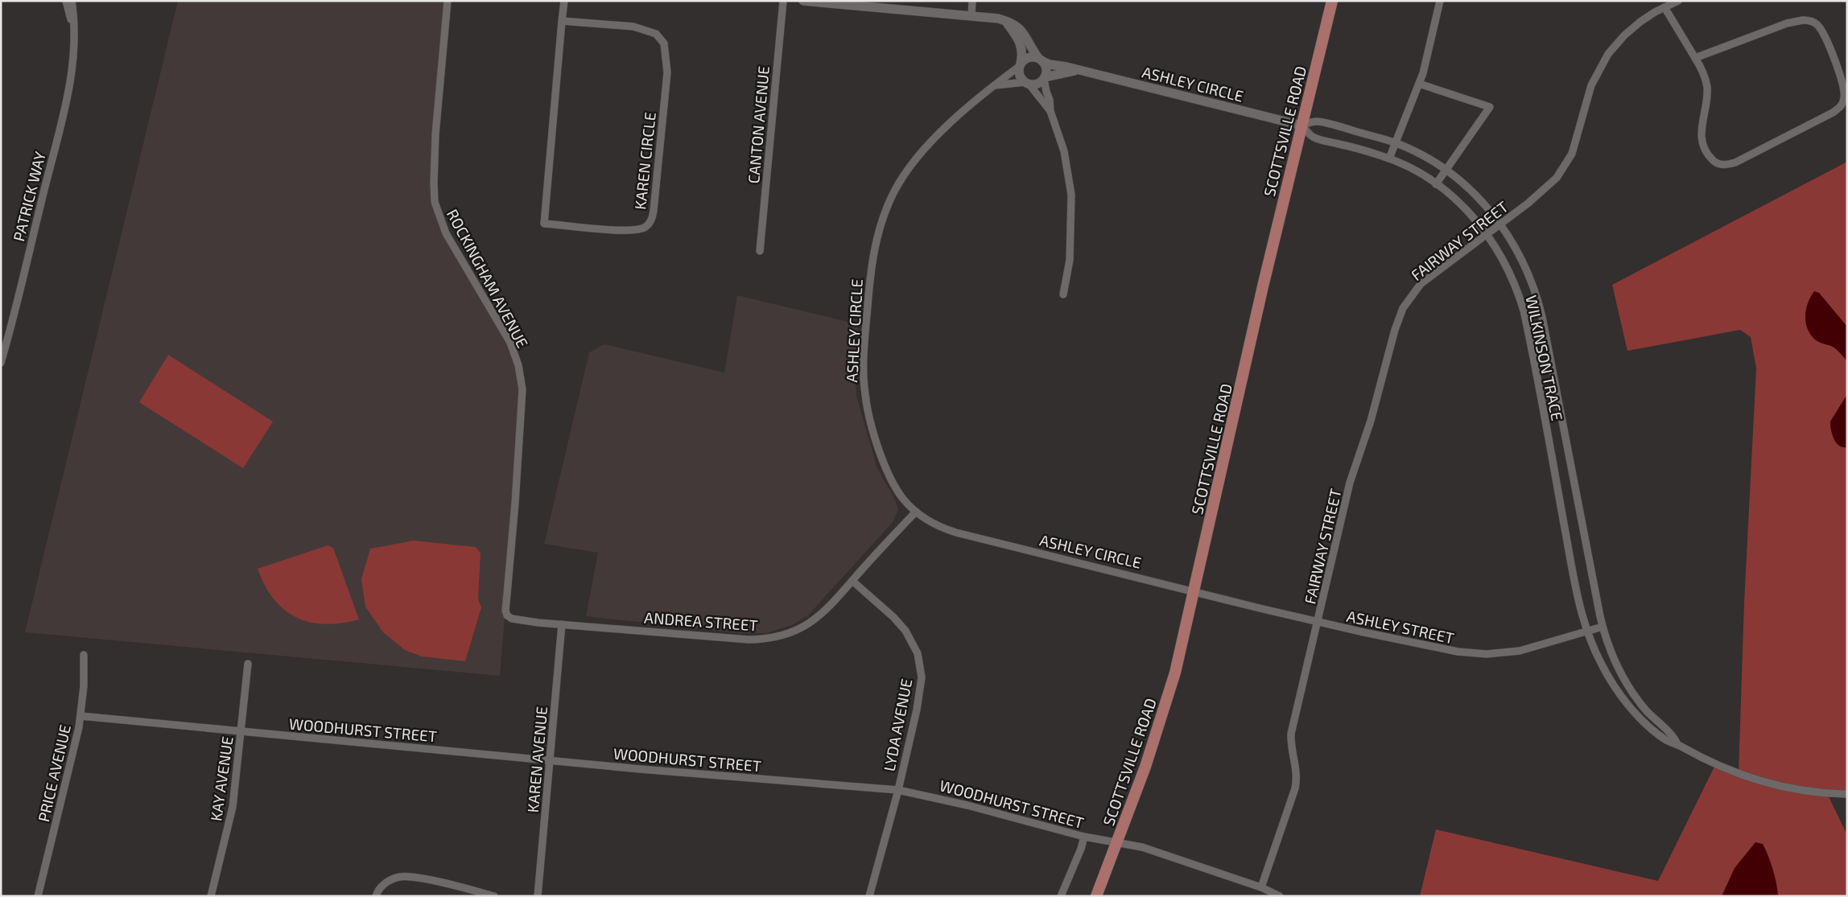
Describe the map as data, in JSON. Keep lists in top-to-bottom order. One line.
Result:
{"streets":{"main road":["SCOTTSVILLE ROAD"],"street":["ASHLEY CIRCLE","CANTON AVENUE","KAREN CIRCLE","PATRICK WAY","FAIRWAY STREET","ROCKINGHAM AVENUE","WILKINSON TRACE","ANDREA STREET","ASHLEY STREET","LYDA AVENUE","WOODHURST STREET","KAREN AVENUE","PRICE AVENUE","KAY AVENUE"]},"crossings":[["ASHLEY CIRCLE","SCOTTSVILLE ROAD"],["ASHLEY CIRCLE","WILKINSON TRACE"],["ASHLEY CIRCLE","ANDREA STREET"],["ASHLEY CIRCLE","ASHLEY STREET"],["SCOTTSVILLE ROAD","WILKINSON TRACE"],["SCOTTSVILLE ROAD","ASHLEY STREET"],["SCOTTSVILLE ROAD","WOODHURST STREET"],["FAIRWAY STREET","WILKINSON TRACE"],["FAIRWAY STREET","ASHLEY STREET"],["FAIRWAY STREET","WOODHURST STREET"],["ROCKINGHAM AVENUE","ANDREA STREET"],["WILKINSON TRACE","ASHLEY STREET"],["ANDREA STREET","LYDA AVENUE"],["ANDREA STREET","KAREN AVENUE"],["LYDA AVENUE","WOODHURST STREET"],["WOODHURST STREET","KAREN AVENUE"],["WOODHURST STREET","PRICE AVENUE"],["WOODHURST STREET","KAY AVENUE"]]}
